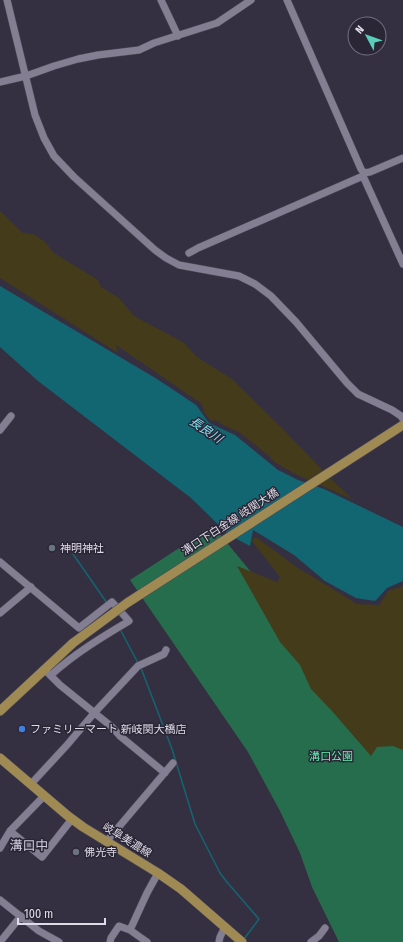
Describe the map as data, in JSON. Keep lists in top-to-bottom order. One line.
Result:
{"streets":{"main road":["溝口下白金線 岐関大橋","岐阜美濃線"]},"districts":["溝口中"],"water":["長良川"],"parks":["溝口公園"],"places":["神明神社","ファミリーマート 新岐関大橋店","佛光寺"],"scale_bar":"100 m","north":"top left"}
